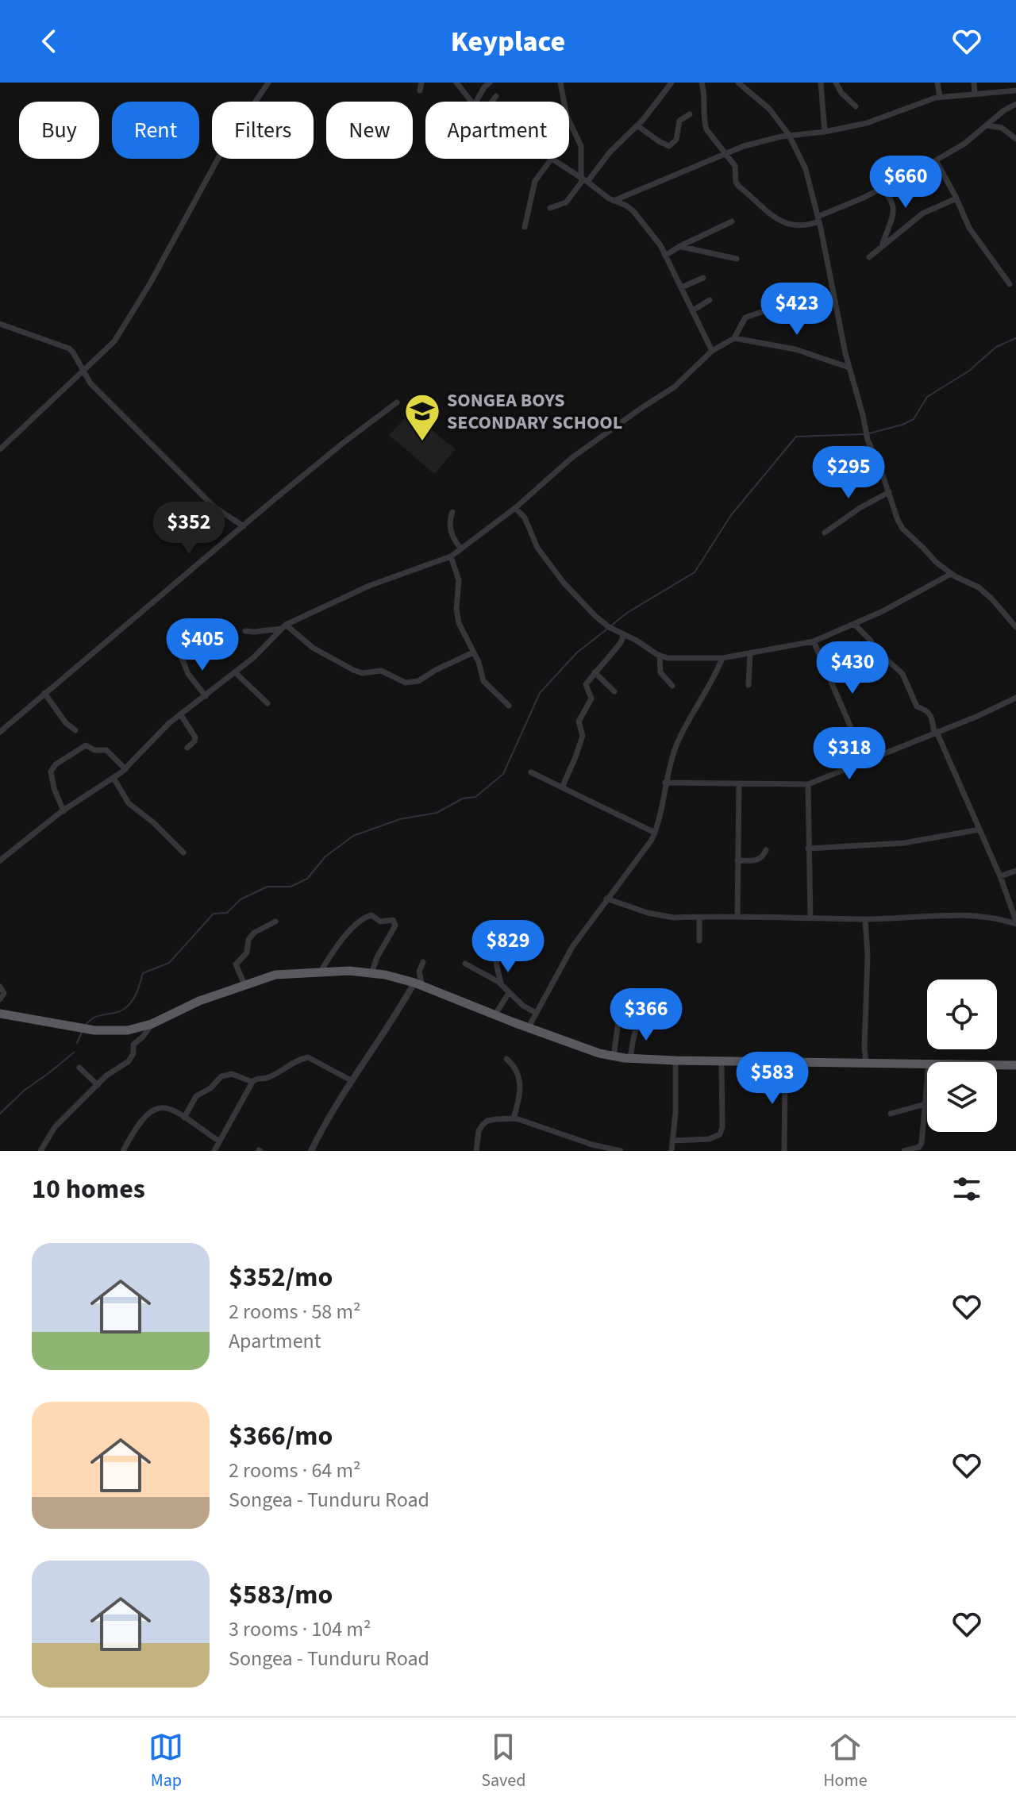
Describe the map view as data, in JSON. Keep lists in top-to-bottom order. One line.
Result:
{"places":{"school or university":["SONGEA BOYS SECONDARY SCHOOL"]},"page":{"header":"Keyplace","chip":["Buy","Rent","Filters","New","Apartment"],"price":["$660","$423","$295","$352","$405","$430","$318","$829","$366","$583"],"heading":"10 homes","list":[{"name":"$352/mo","note":"2 rooms · 58 m² · Apartment"},{"name":"$366/mo","note":"2 rooms · 64 m² · Songea - Tunduru Road"},{"name":"$583/mo","note":"3 rooms · 104 m² · Songea - Tunduru Road"}],"tabs":["Map","Saved","Home"]}}
